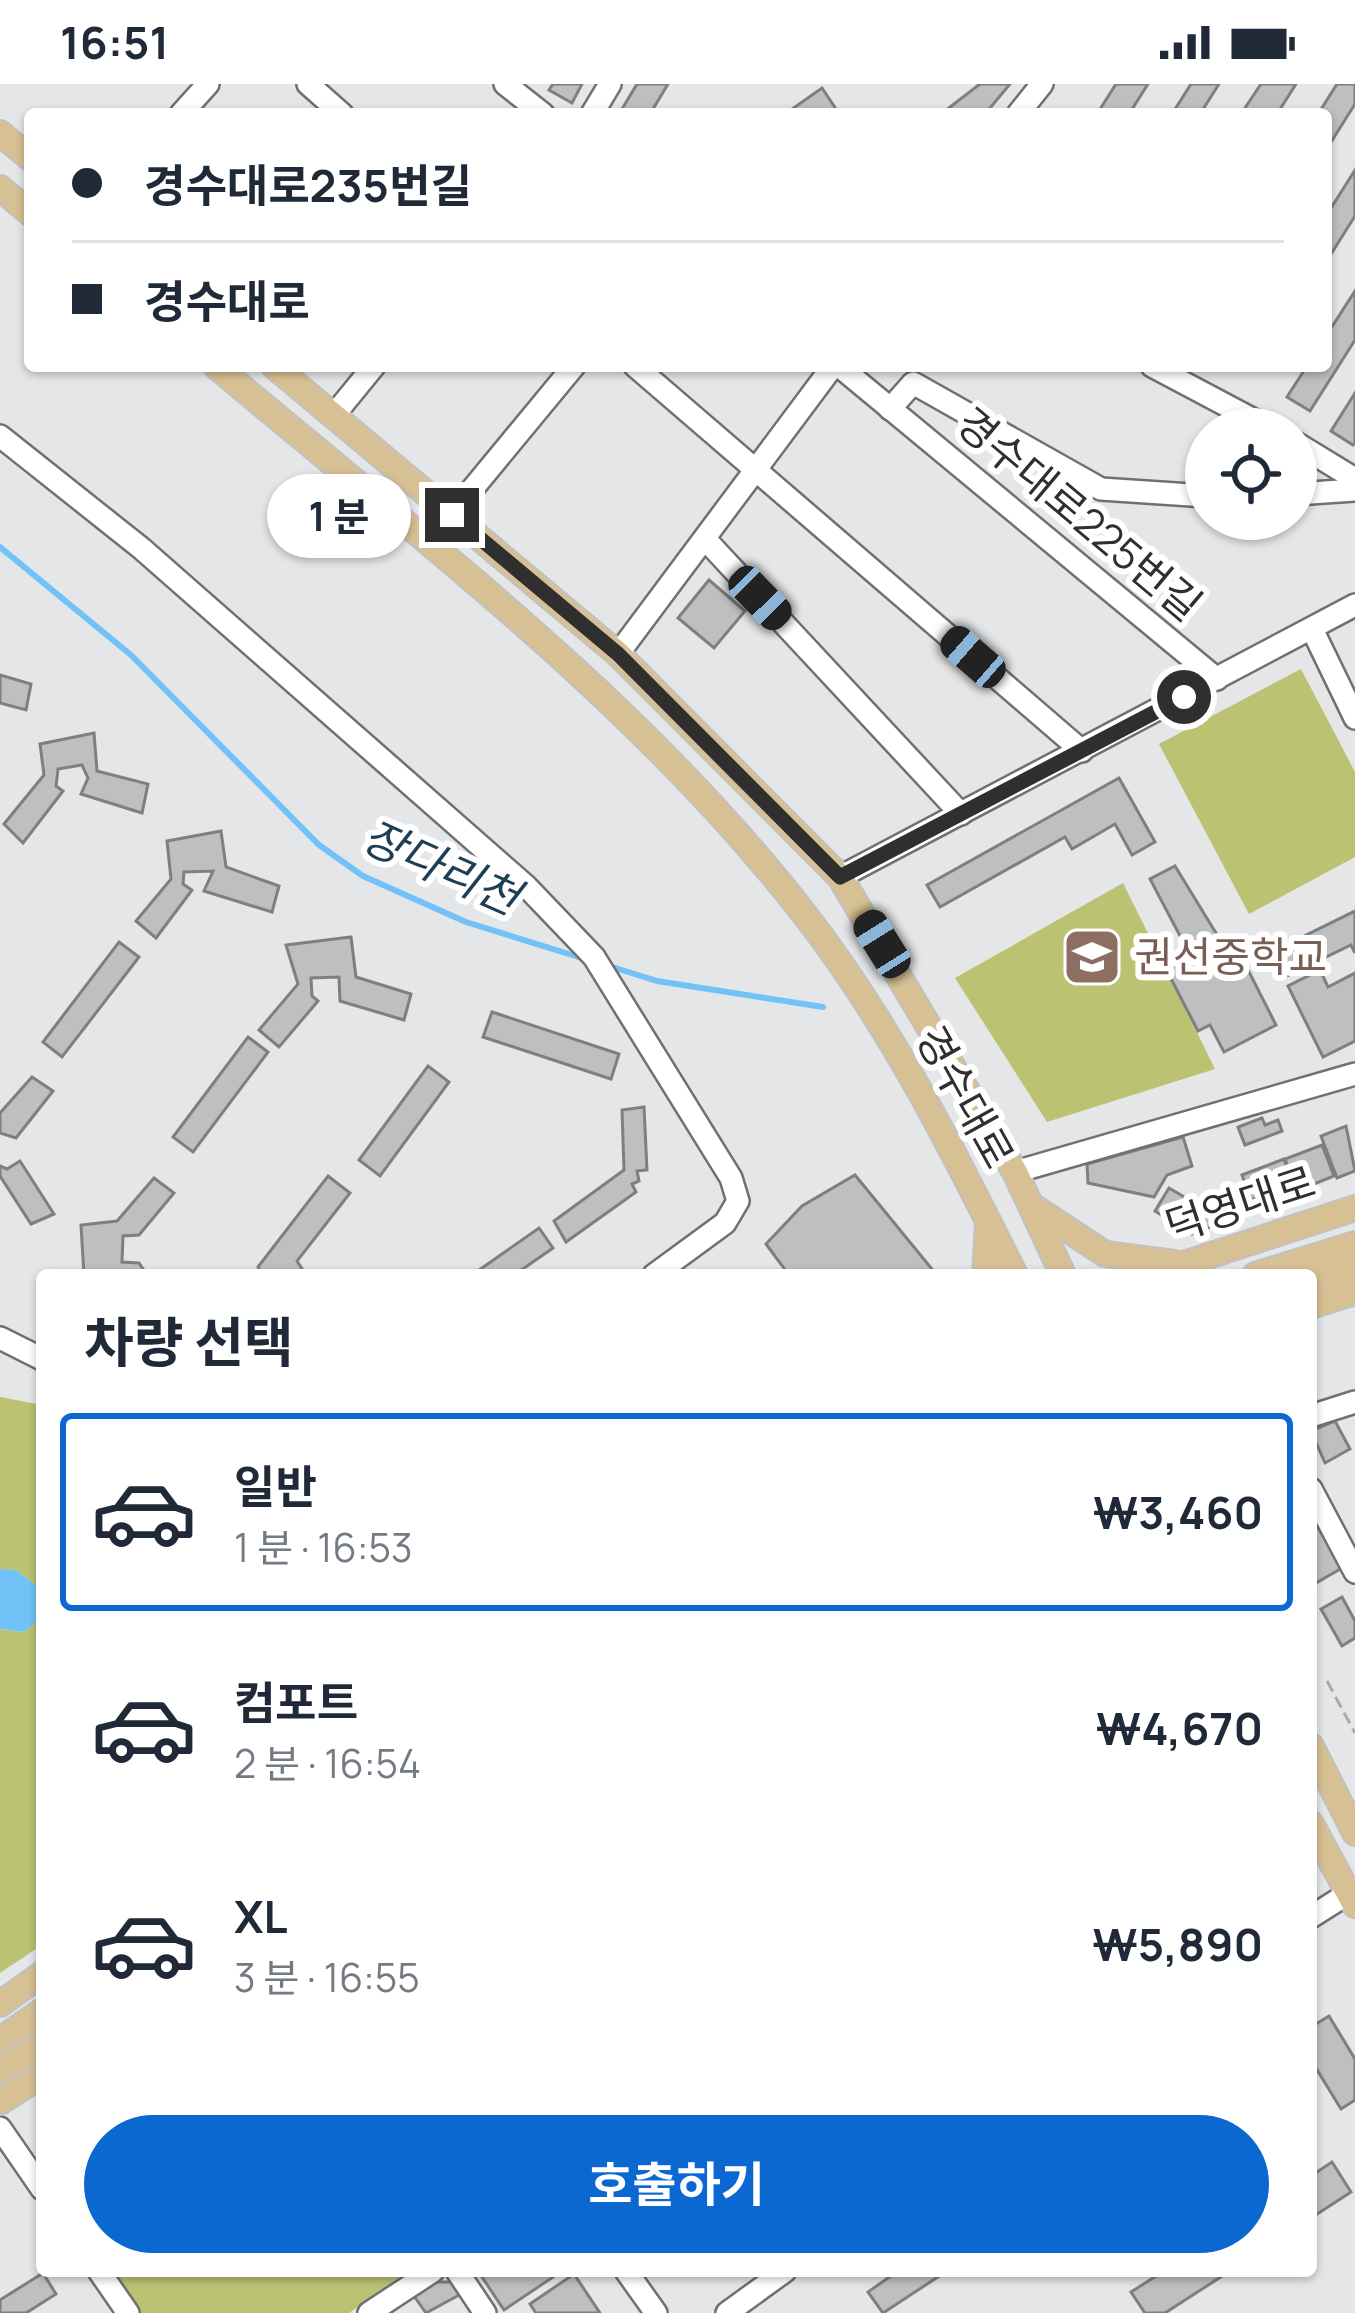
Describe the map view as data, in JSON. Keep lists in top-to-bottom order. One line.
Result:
{"streets":{"main road":["경수대로","덕영대로"],"street":["경수대로225번길"]},"crossings":[["경수대로225번길","경수대로"]],"water":["장다리천"],"places":{"school or university":["권선중학교"]},"page":{"status":"16:51","banner":["경수대로235번길","경수대로"],"bubble":"1 분","heading":"차량 선택","list":[{"name":"일반","note":"1 분 · 16:53","value":"₩3,460"},{"name":"컴포트","note":"2 분 · 16:54","value":"₩4,670"},{"name":"XL","note":"3 분 · 16:55","value":"₩5,890"}],"buttons":"호출하기"}}
